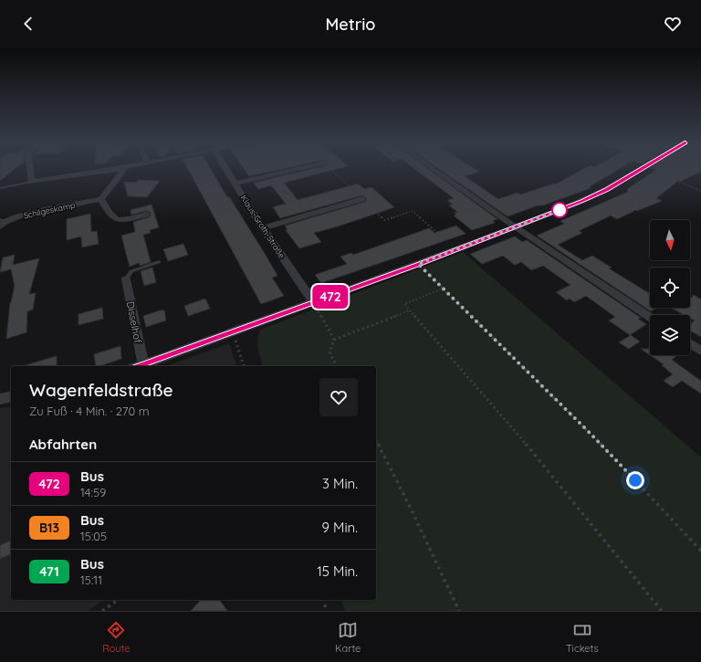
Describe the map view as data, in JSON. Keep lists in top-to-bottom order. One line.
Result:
{"streets":{"street":["Schilgeskamp","Klaus-Groth-Straße","Disselhof"]},"lines":["bus line 472"],"north":"bottom","page":{"header":"Metrio","on_map":"472","heading":[["Wagenfeldstraße","Zu Fuß · 4 Min. · 270 m"],"Abfahrten"],"list":[{"mark":"472","name":"Bus","note":"14:59","value":"3 Min."},{"mark":"B13","name":"Bus","note":"15:05","value":"9 Min."},{"mark":"471","name":"Bus","note":"15:11","value":"15 Min."}],"tabs":["Route","Karte","Tickets"]}}
